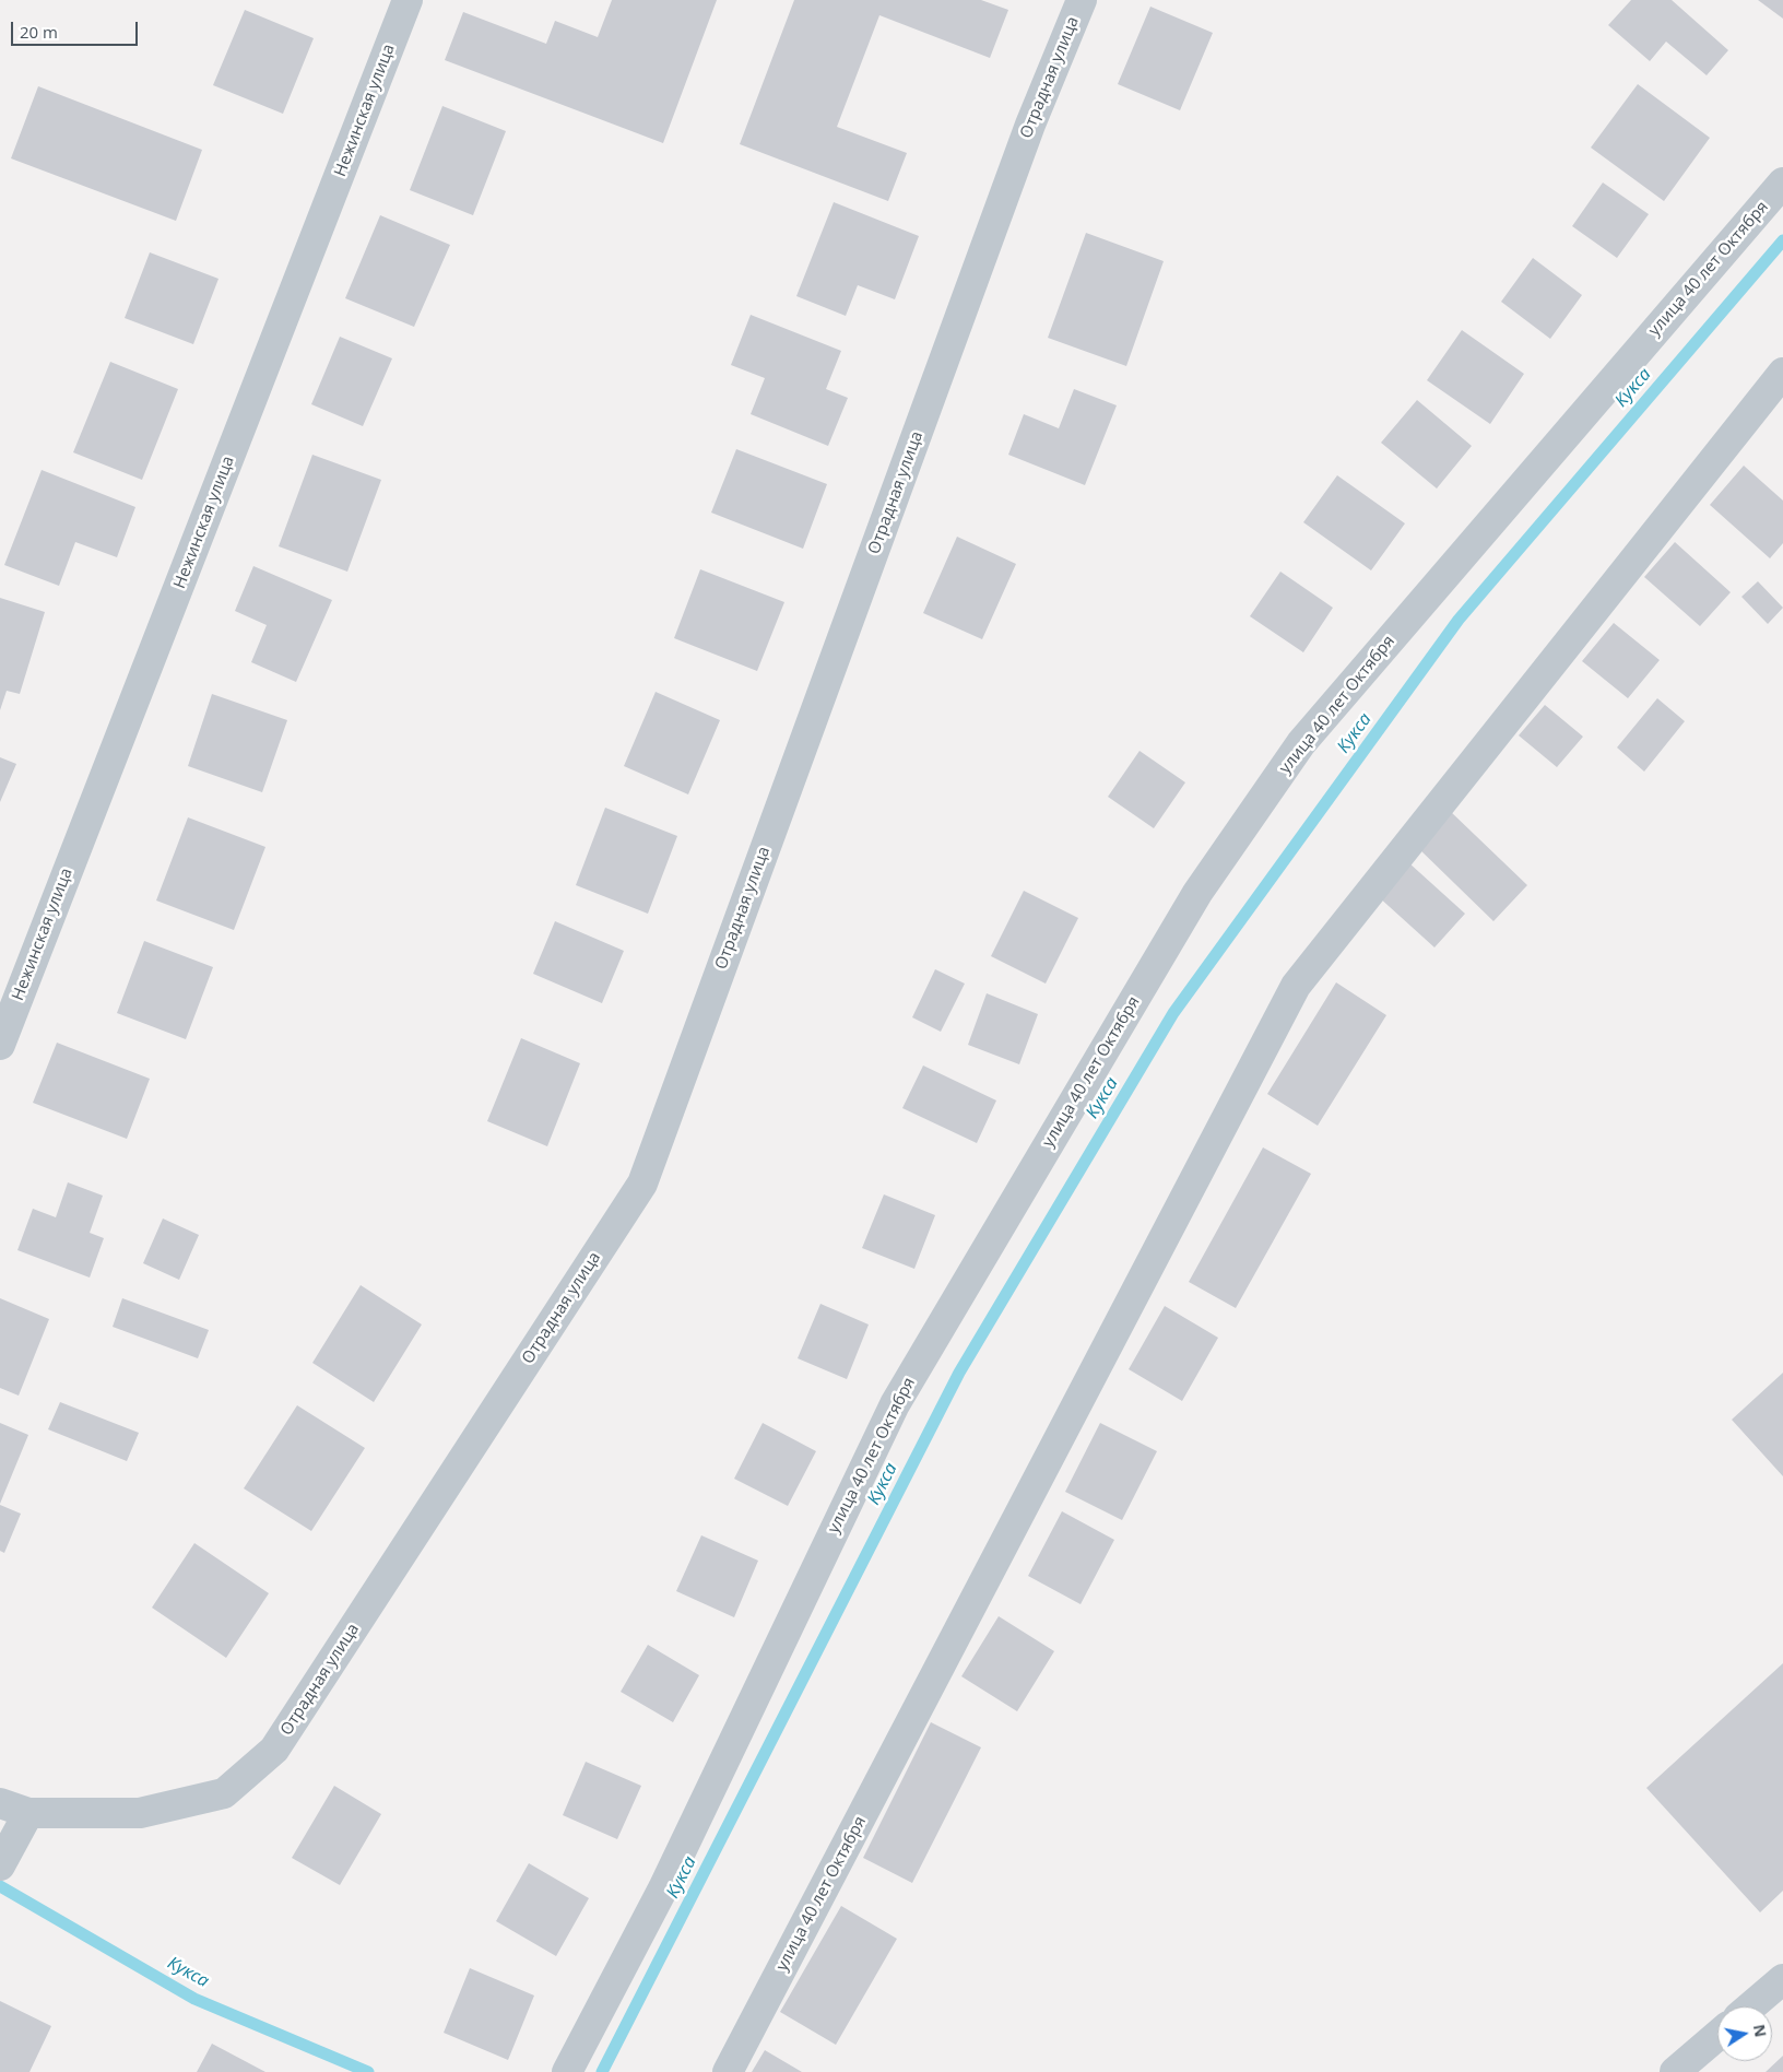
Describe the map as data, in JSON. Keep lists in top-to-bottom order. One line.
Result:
{"streets":{"street":["Отрадная улица","Нежинская улица","улица 40 лет Октября"]},"water":["Кукса"],"scale_bar":"20 m","north":"right"}
